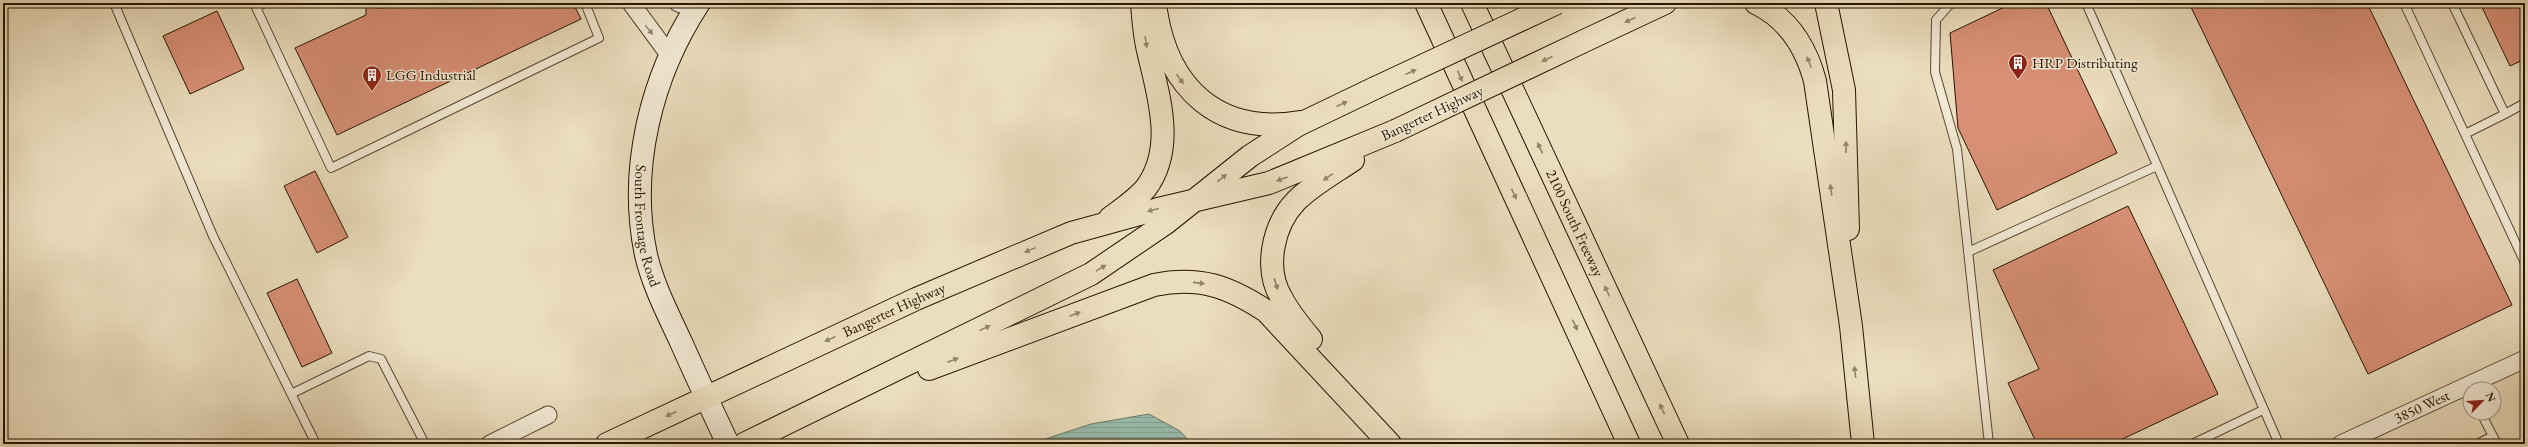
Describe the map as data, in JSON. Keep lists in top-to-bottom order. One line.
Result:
{"streets":{"highway":["Bangerter Highway","2100 South Freeway"],"street":["South Frontage Road","3850 West"]},"crossings":[["Bangerter Highway","South Frontage Road"]],"places":{"building":["HRP Distributing","LGG Industrial"]},"north":"top right"}
